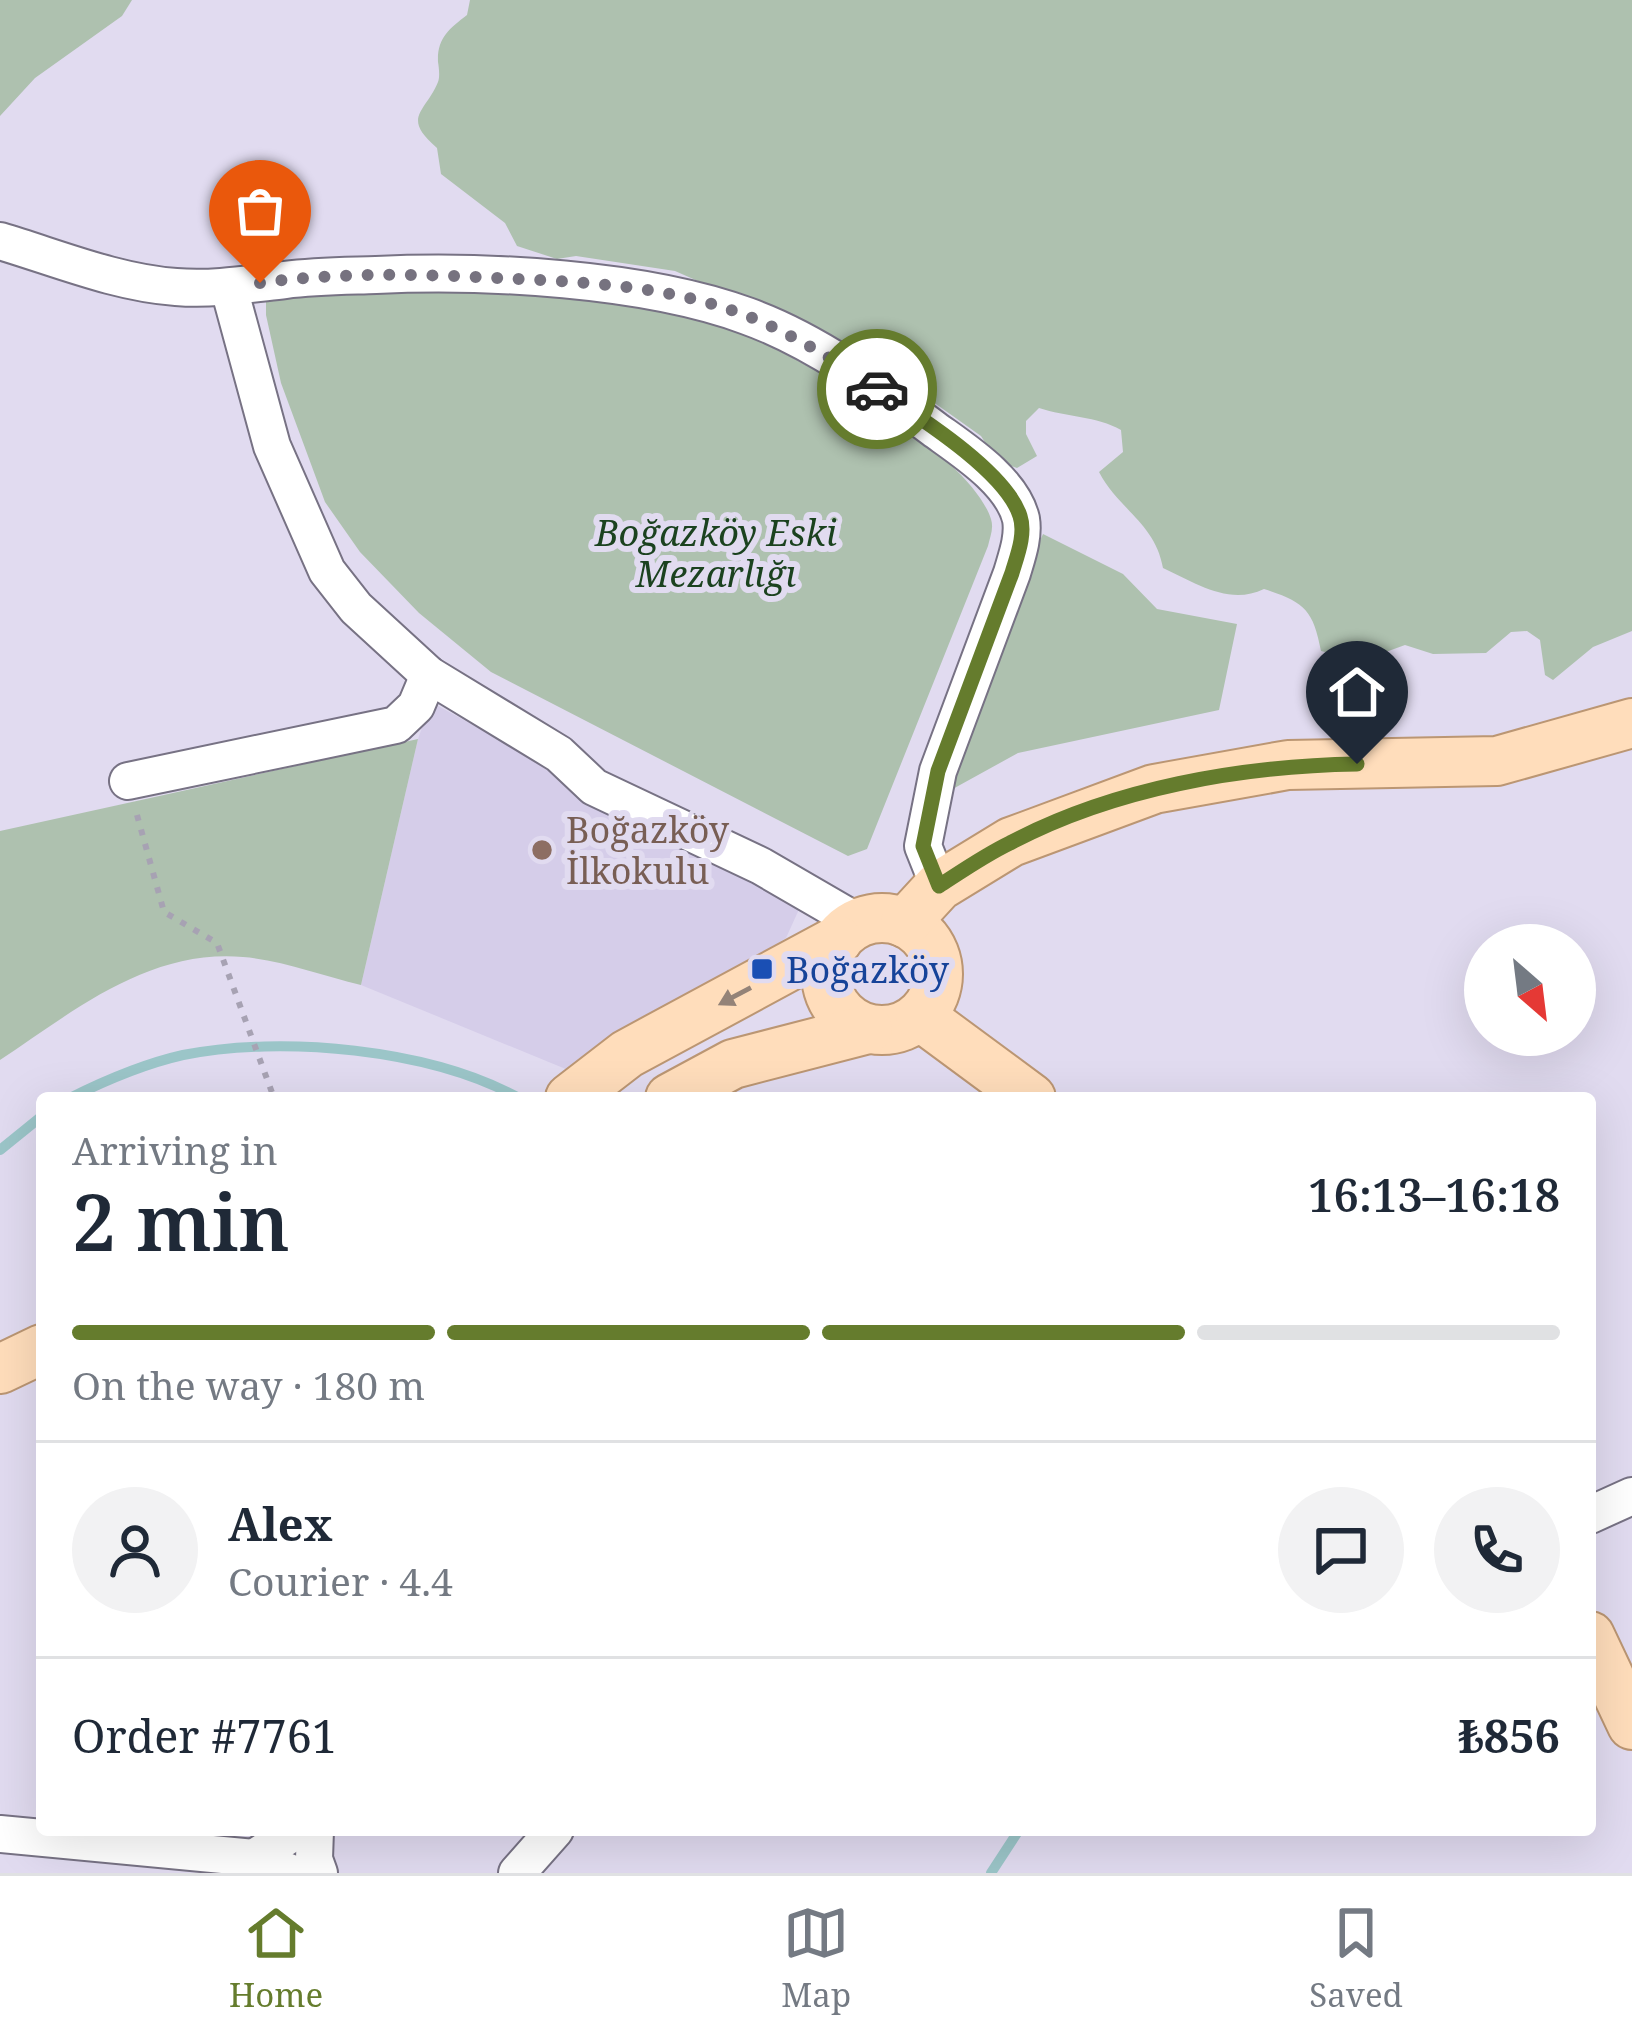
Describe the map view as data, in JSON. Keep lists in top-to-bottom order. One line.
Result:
{"parks":["Boğazköy Eski Mezarlığı"],"places":{"other":["Boğazköy İlkokulu"],"transit":["Boğazköy"]},"north":"bottom right","page":{"heading":["2 min","Arriving in","16:13–16:18"],"panel":["Alex","Courier · 4.4","Order #7761","₺856"],"bar":"On the way · 180 m","tabs":["Home","Map","Saved"]}}
